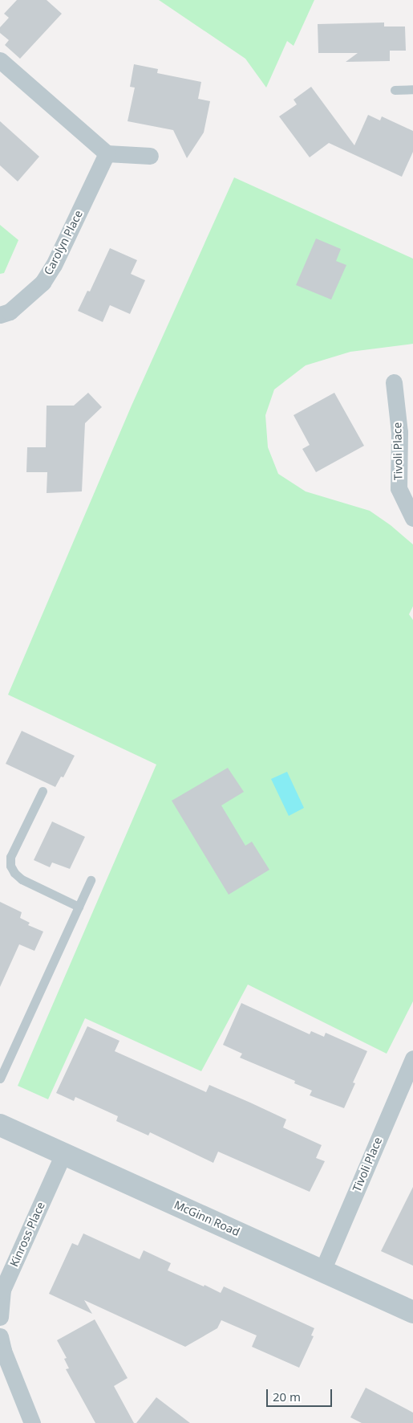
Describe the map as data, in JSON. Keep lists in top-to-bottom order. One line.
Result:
{"streets":{"street":["Carolyn Place","Tivoli Place","McGinn Road","Kinross Place"]},"crossings":[["Tivoli Place","McGinn Road"],["McGinn Road","Kinross Place"]],"scale_bar":"20 m"}
